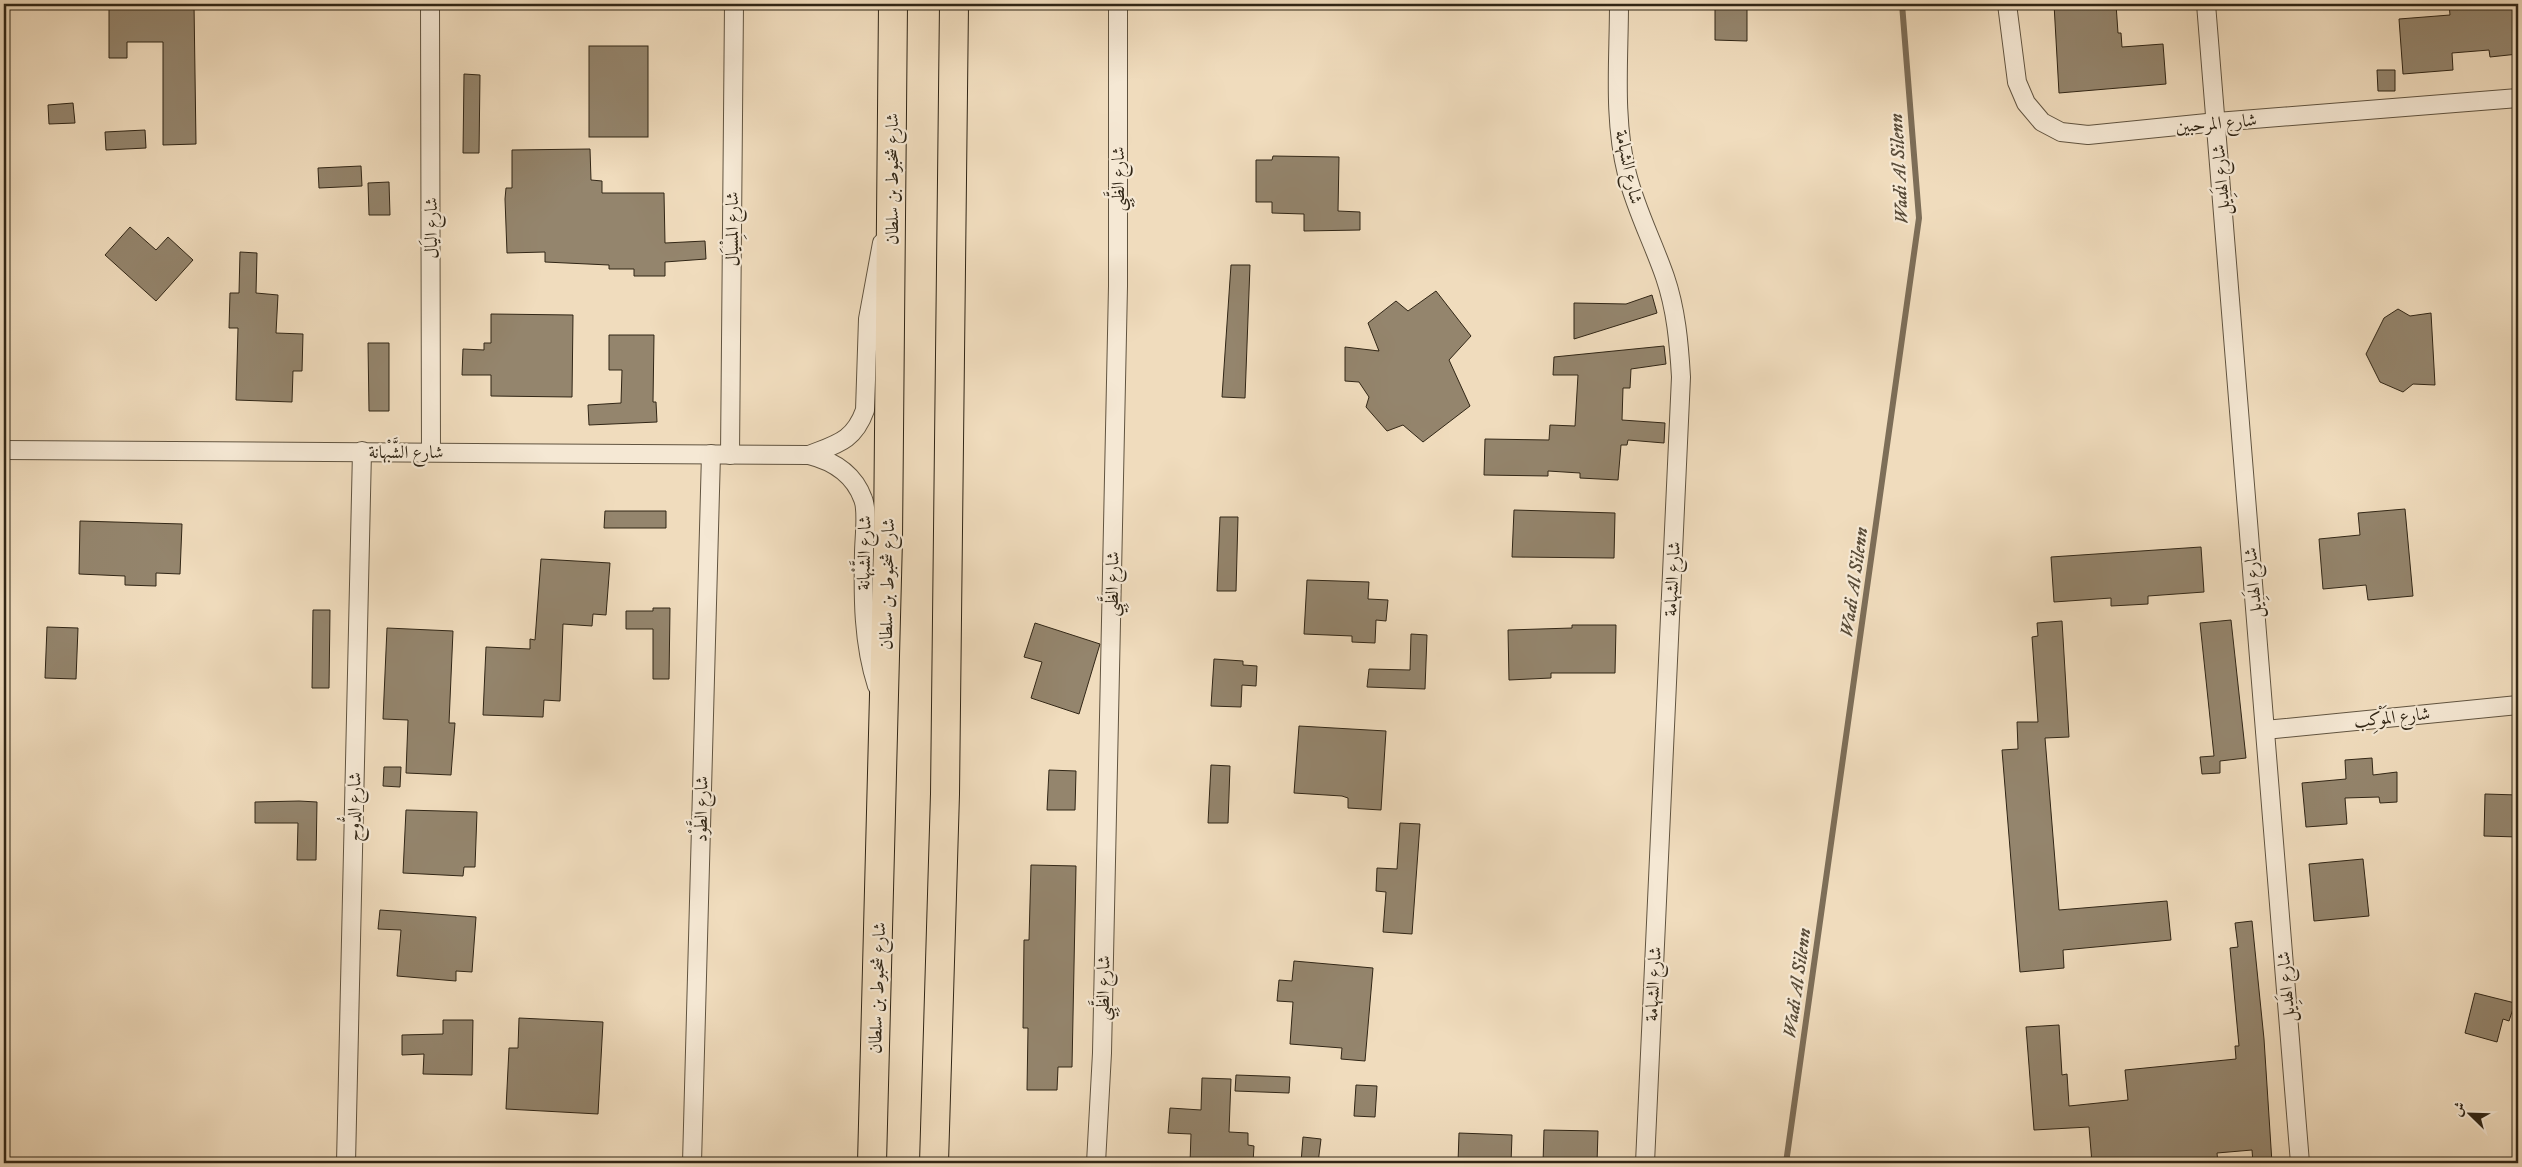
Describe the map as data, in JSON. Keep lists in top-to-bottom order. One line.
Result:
{"streets":{"main road":["شارع شخبوط بن سلطان"],"street":["شارع المرحبين","شارع الشهامة","شارع الظَّبِي","شارع الهَدِيل","شارع اليَال","شارع المِسْيَال","شارع الشَّبْهانة","شارع المَوْكِب","شارع الدُّوح","شارع الطَّوْد"]},"crossings":[["شارع المرحبين","شارع الهَدِيل"],["شارع شخبوط بن سلطان","شارع الشَّبْهانة"],["شارع الهَدِيل","شارع المَوْكِب"],["شارع اليَال","شارع الشَّبْهانة"],["شارع المِسْيَال","شارع الشَّبْهانة"],["شارع الشَّبْهانة","شارع الدُّوح"],["شارع الشَّبْهانة","شارع الطَّوْد"]],"water":["Wadi Al Silenn"],"north":"top left"}
